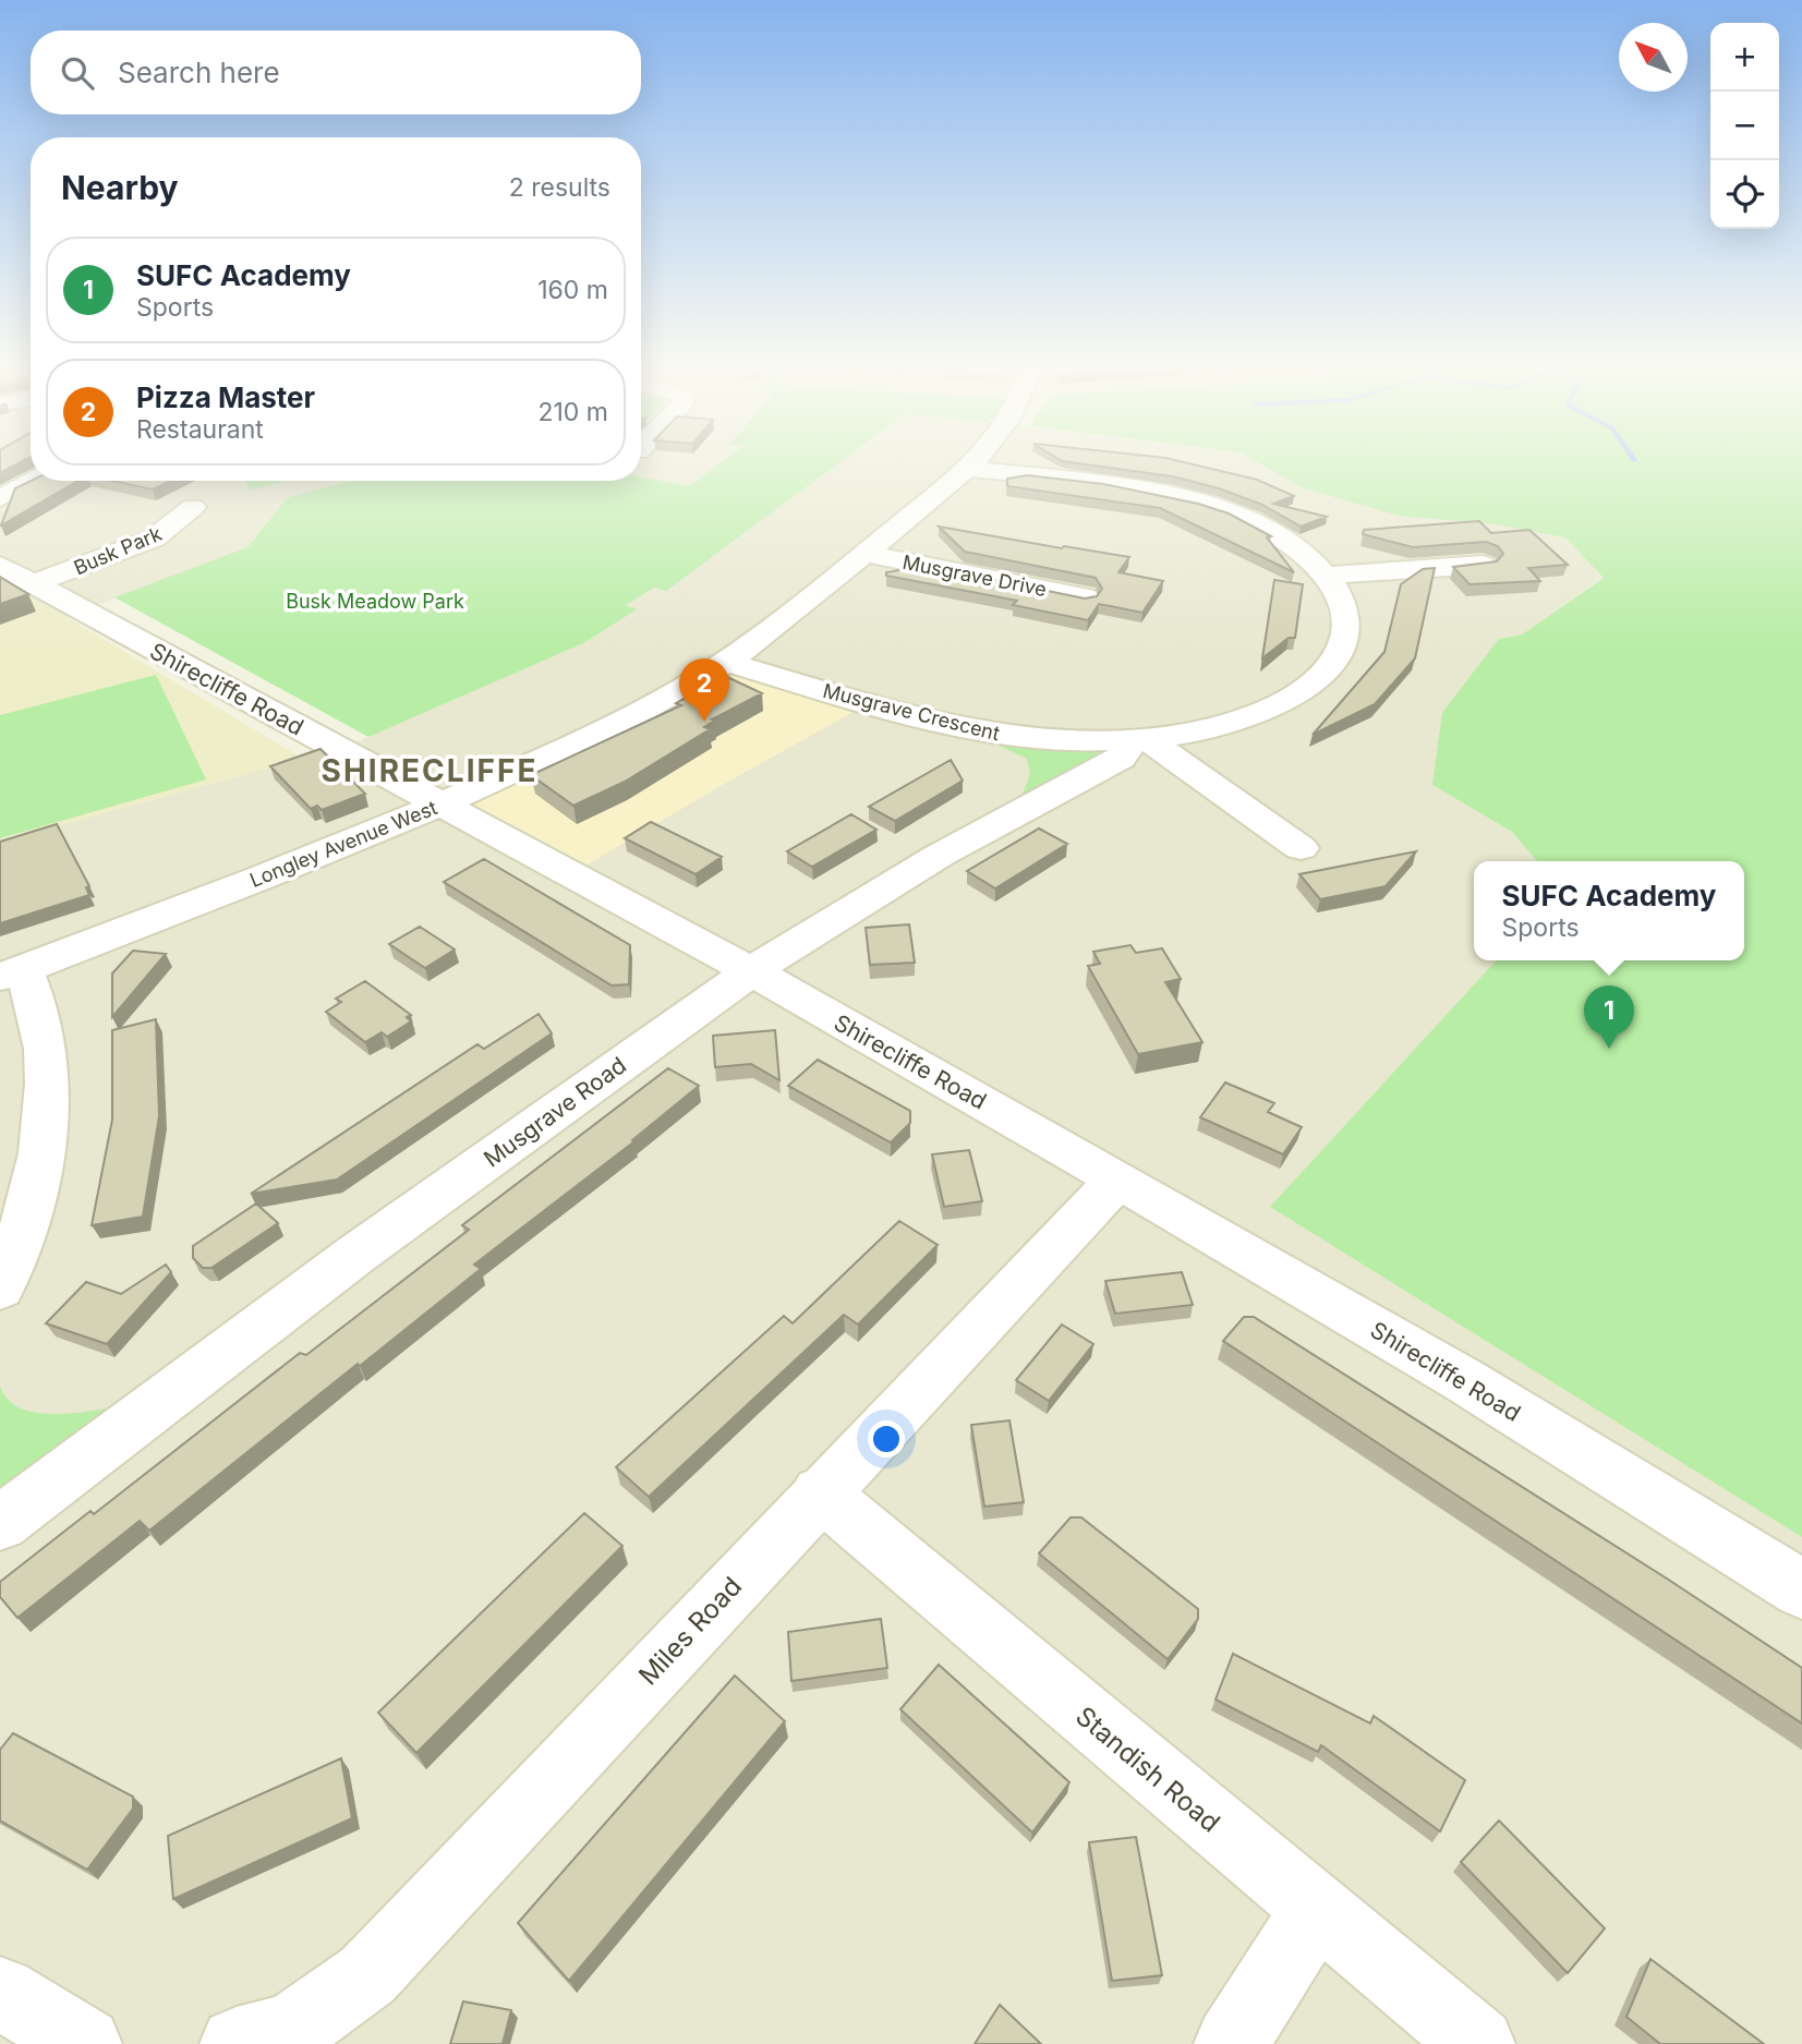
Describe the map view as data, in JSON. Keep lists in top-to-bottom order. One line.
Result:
{"streets":{"street":["Busk Park","Musgrave Drive","Shirecliffe Road","Musgrave Crescent","Longley Avenue West","Musgrave Road","Miles Road","Standish Road"]},"crossings":[["Busk Park","Shirecliffe Road"],["Musgrave Drive","Longley Avenue West"],["Shirecliffe Road","Longley Avenue West"],["Shirecliffe Road","Musgrave Road"],["Shirecliffe Road","Miles Road"],["Musgrave Crescent","Longley Avenue West"],["Musgrave Crescent","Musgrave Road"],["Miles Road","Standish Road"]],"districts":["SHIRECLIFFE"],"parks":["Busk Meadow Park"],"north":"top left","page":{"map_buttons":["+","−"],"search":"Search here","heading":["Nearby","2 results"],"list":[{"mark":"1","name":"SUFC Academy","note":"Sports","value":"160 m"},{"mark":"2","name":"Pizza Master","note":"Restaurant","value":"210 m"}],"pins":["2","1"],"popup":["SUFC Academy","Sports"]}}
